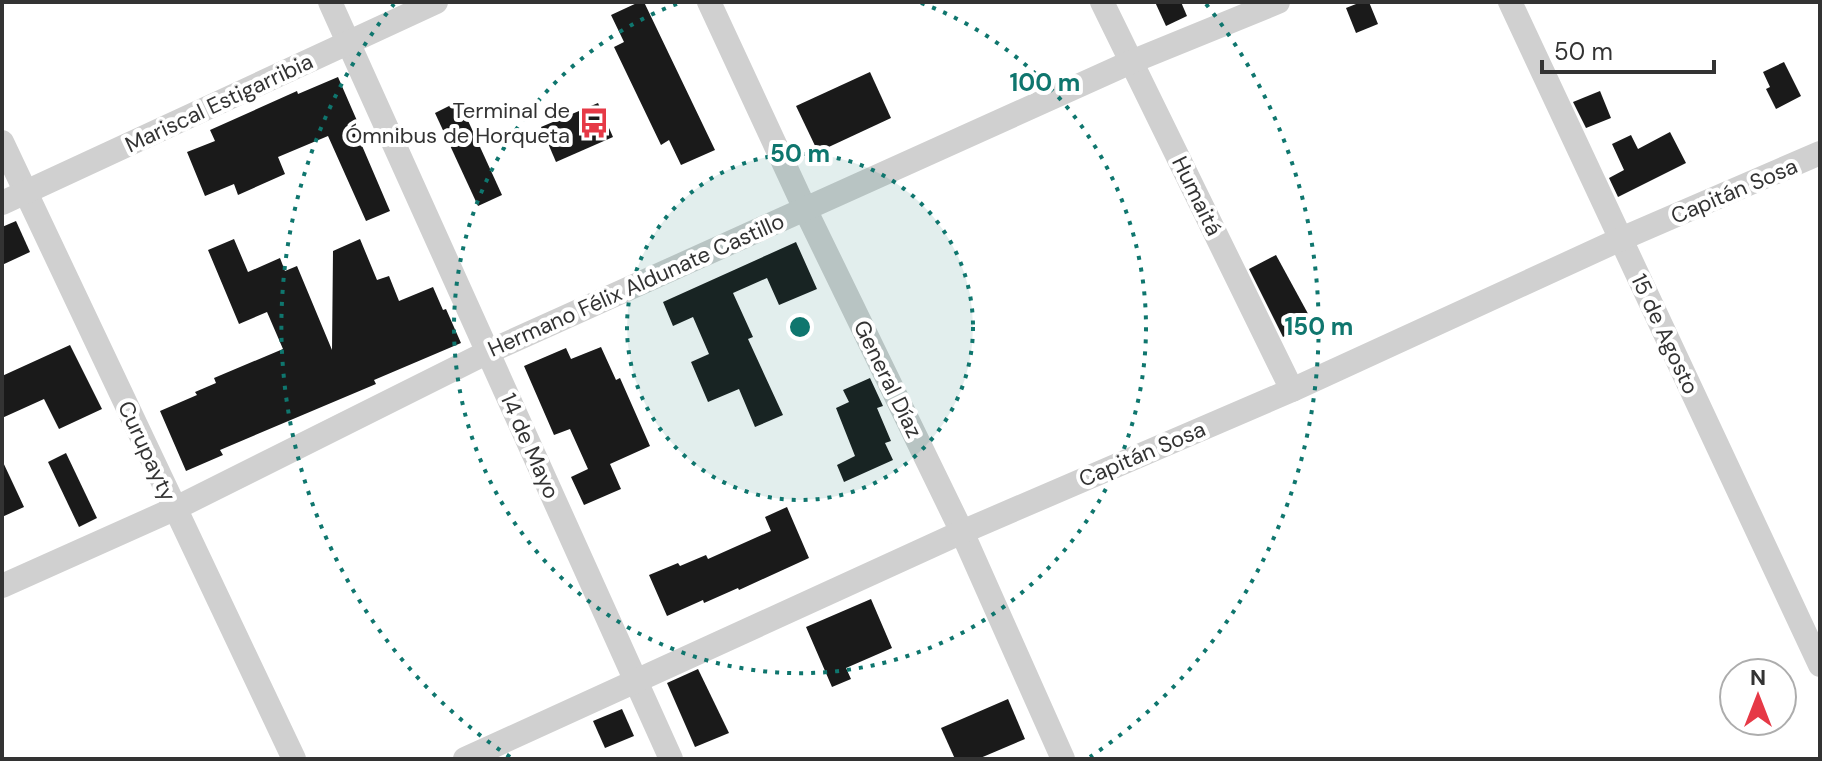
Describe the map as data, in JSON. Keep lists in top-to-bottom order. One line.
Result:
{"streets":{"street":["Mariscal Estigarribia","Capitán Sosa","Humaitá","Hermano Félix Aldunate Castillo","15 de Agosto","General Díaz","14 de Mayo","Curupayty"]},"crossings":[["Mariscal Estigarribia","14 de Mayo"],["Mariscal Estigarribia","Curupayty"],["Capitán Sosa","Humaitá"],["Capitán Sosa","15 de Agosto"],["Capitán Sosa","General Díaz"],["Capitán Sosa","14 de Mayo"],["Humaitá","Hermano Félix Aldunate Castillo"],["Hermano Félix Aldunate Castillo","General Díaz"],["Hermano Félix Aldunate Castillo","14 de Mayo"],["Hermano Félix Aldunate Castillo","Curupayty"]],"places":{"bus stop":["Terminal de Ómnibus de Horqueta"]},"scale_bar":"50 m","north":"top","rings":["100 m","50 m","150 m"]}
